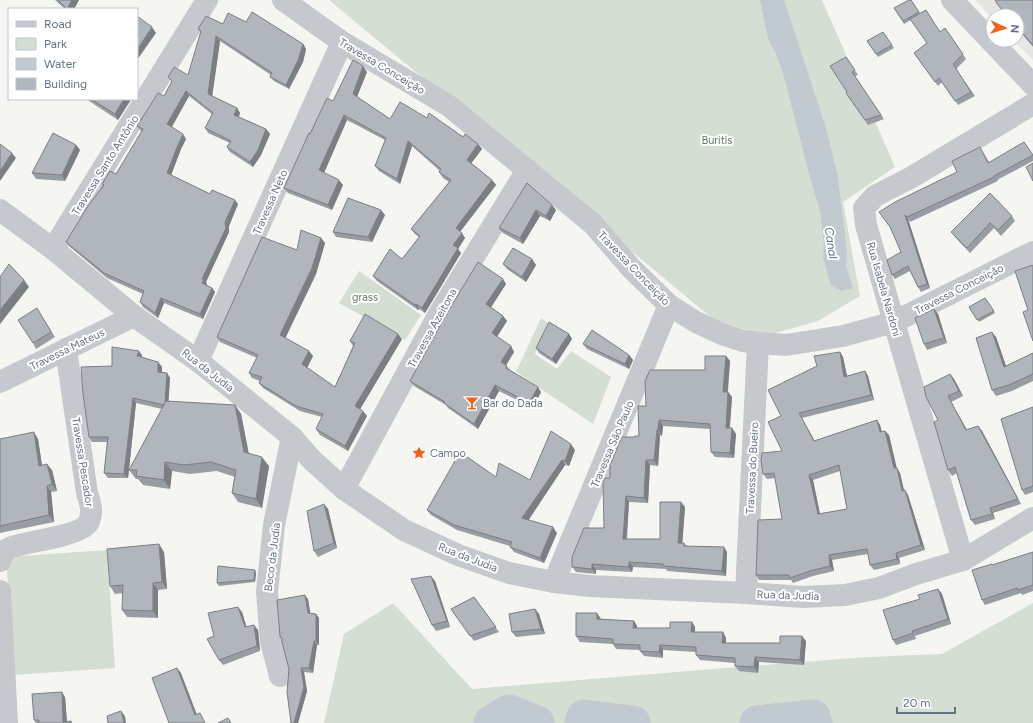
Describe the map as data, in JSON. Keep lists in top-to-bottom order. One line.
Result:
{"streets":{"street":["Travessa Conceição","Travessa Santo Antônio","Travessa Neto","Rua Isabela Nardoni","Travessa Azeitona","Travessa Mateus","Rua da Judia","Travessa São Paulo","Travessa Pescador","Travessa do Bueiro","Beco da Judia"]},"crossings":[["Travessa Conceição","Travessa Neto"],["Travessa Conceição","Rua Isabela Nardoni"],["Travessa Conceição","Travessa Azeitona"],["Travessa Conceição","Travessa São Paulo"],["Travessa Conceição","Travessa do Bueiro"],["Travessa Santo Antônio","Rua da Judia"],["Travessa Neto","Rua da Judia"],["Rua Isabela Nardoni","Rua da Judia"],["Travessa Azeitona","Rua da Judia"],["Travessa Mateus","Rua da Judia"],["Travessa Mateus","Travessa Pescador"],["Rua da Judia","Travessa São Paulo"],["Rua da Judia","Travessa do Bueiro"],["Rua da Judia","Beco da Judia"]],"water":["Canal"],"parks":["Buritis","grass"],"places":{"bar":["Bar do Dada"],"place":["Campo"]},"legend":["Road","Park","Water","Building"],"scale_bar":"20 m","north":"right"}
